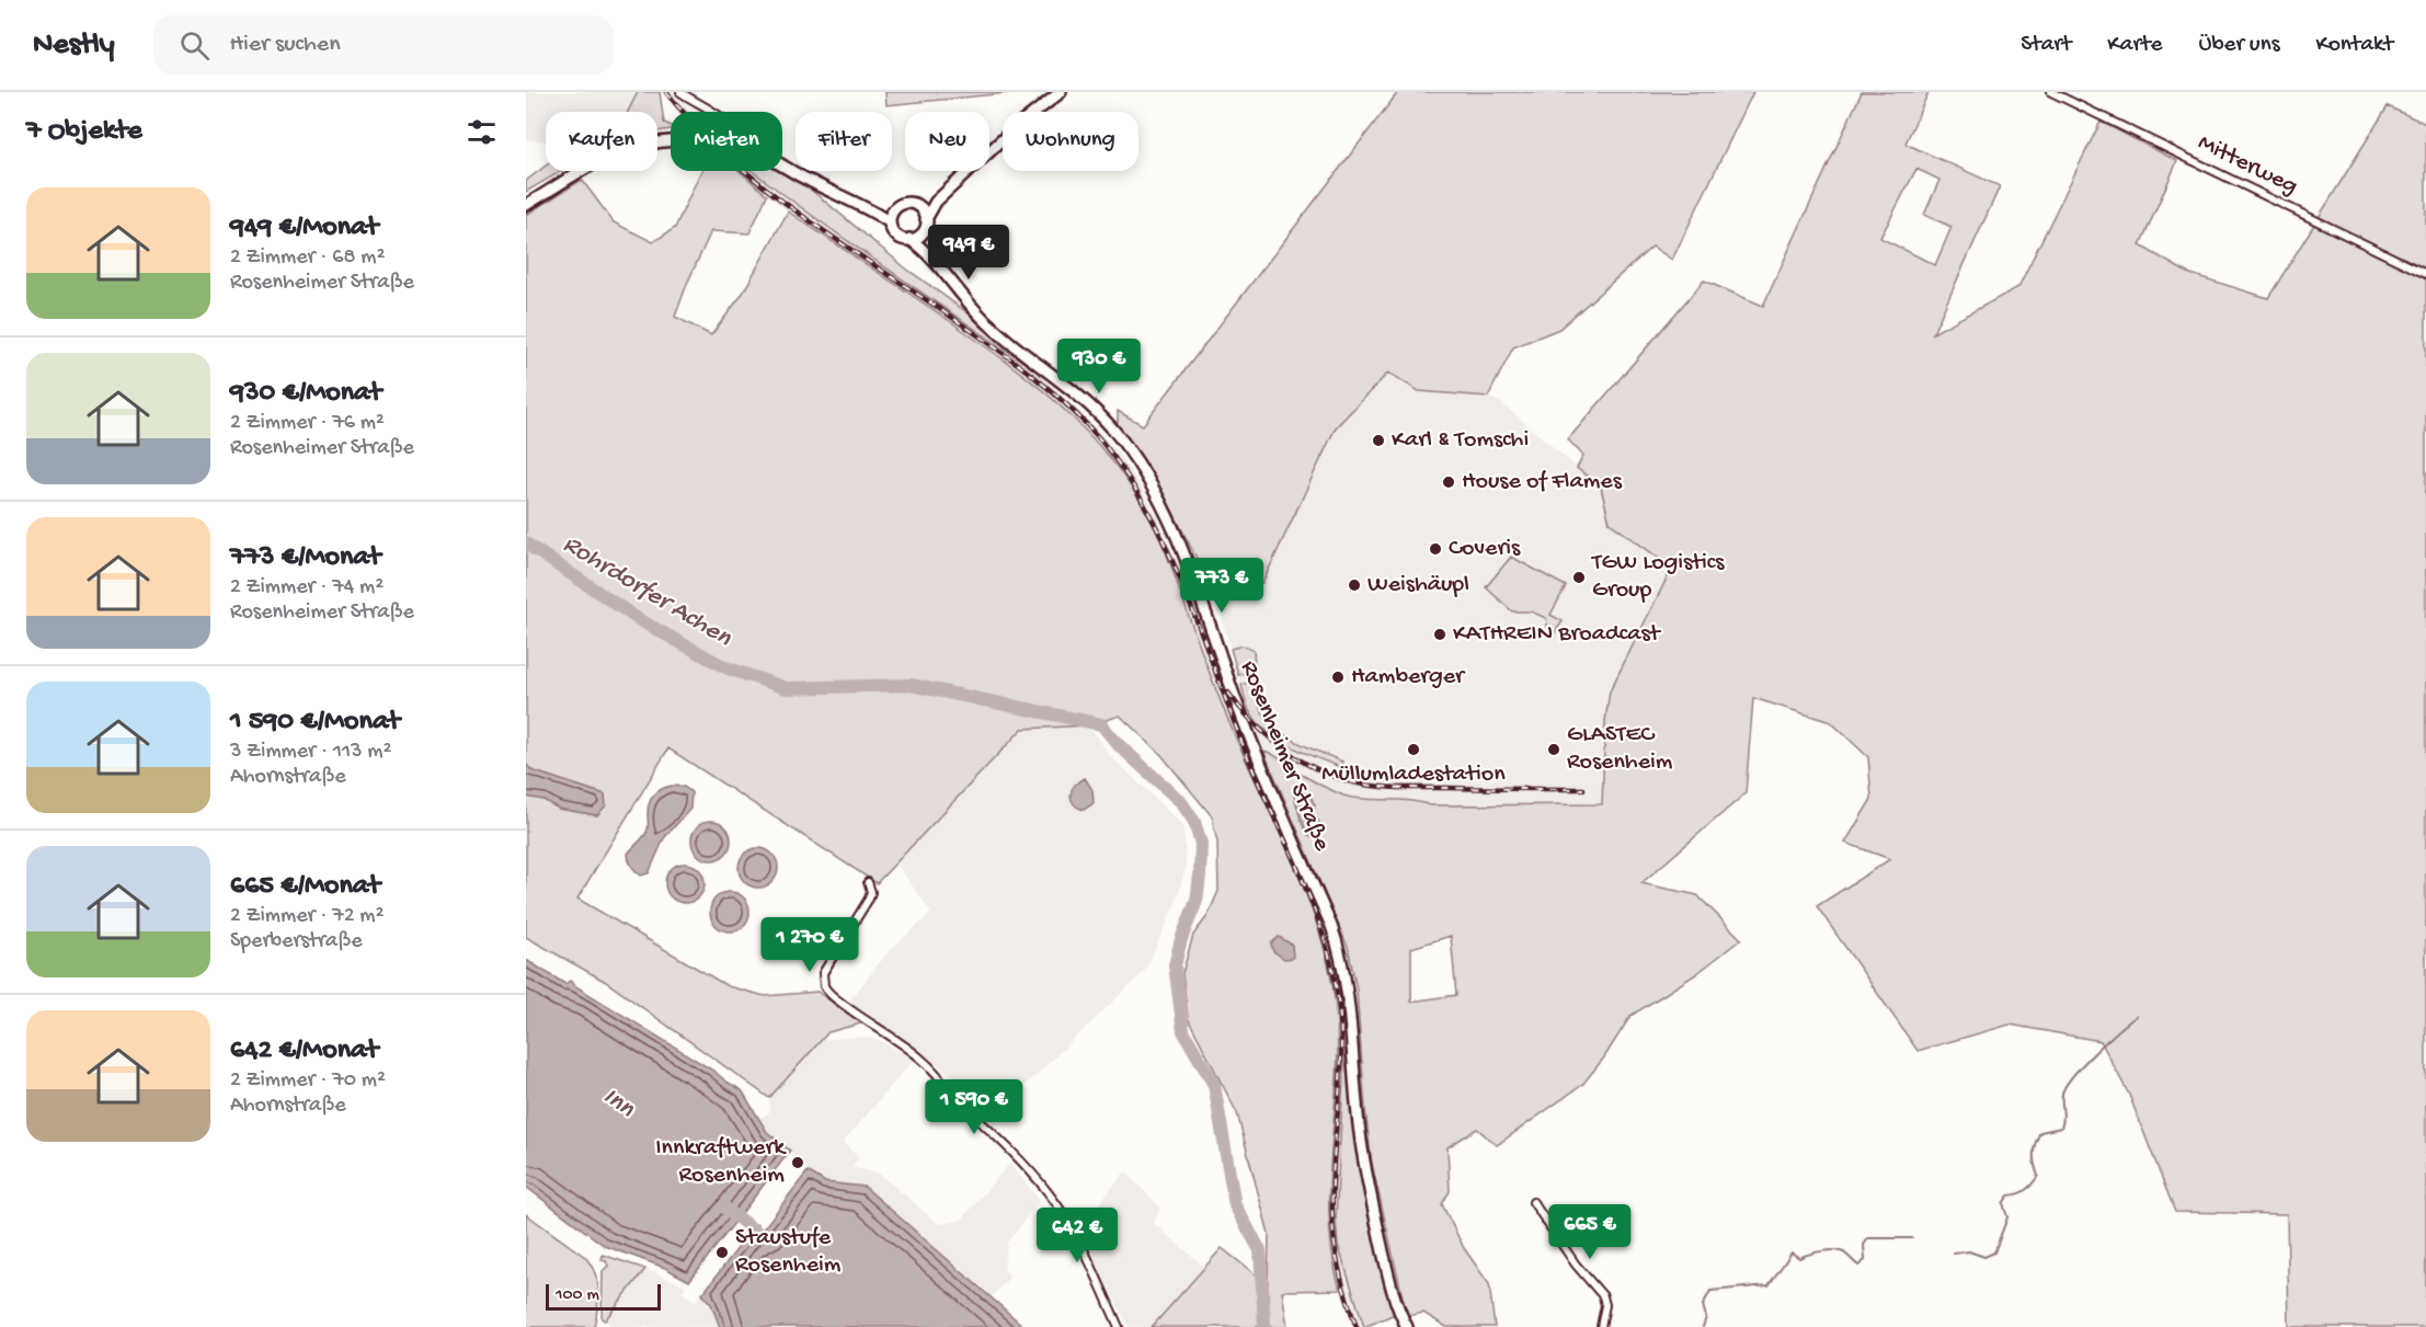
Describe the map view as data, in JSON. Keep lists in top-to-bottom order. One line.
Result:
{"streets":{"main road":["Rosenheimer Straße"],"street":["Mitterweg"]},"water":["Rohrdorfer Achen","Inn"],"places":["Karl & Tomschi","House of Flames","Coveris","TGW Logistics Group","Weishäupl","KATHREIN Broadcast","Hamberger","Müllumladestation","GLASTEC Rosenheim","Innkraftwerk Rosenheim","Staustufe Rosenheim"],"scale_bar":"100 m","page":{"header":"Nestly","search":"Hier suchen","nav":["Start","Karte","Über uns","Kontakt"],"heading":"7 Objekte","chip":["Kaufen","Mieten","Filter","Neu","Wohnung"],"list":[{"name":"949 €/Monat","note":"2 Zimmer · 68 m² · Rosenheimer Straße"},{"name":"930 €/Monat","note":"2 Zimmer · 76 m² · Rosenheimer Straße"},{"name":"773 €/Monat","note":"2 Zimmer · 74 m² · Rosenheimer Straße"},{"name":"1 590 €/Monat","note":"3 Zimmer · 113 m² · Ahornstraße"},{"name":"665 €/Monat","note":"2 Zimmer · 72 m² · Sperberstraße"},{"name":"642 €/Monat","note":"2 Zimmer · 70 m² · Ahornstraße"}],"price":["949 €","930 €","773 €","1 270 €","1 590 €","665 €","642 €"],"scale":"100 m"}}
